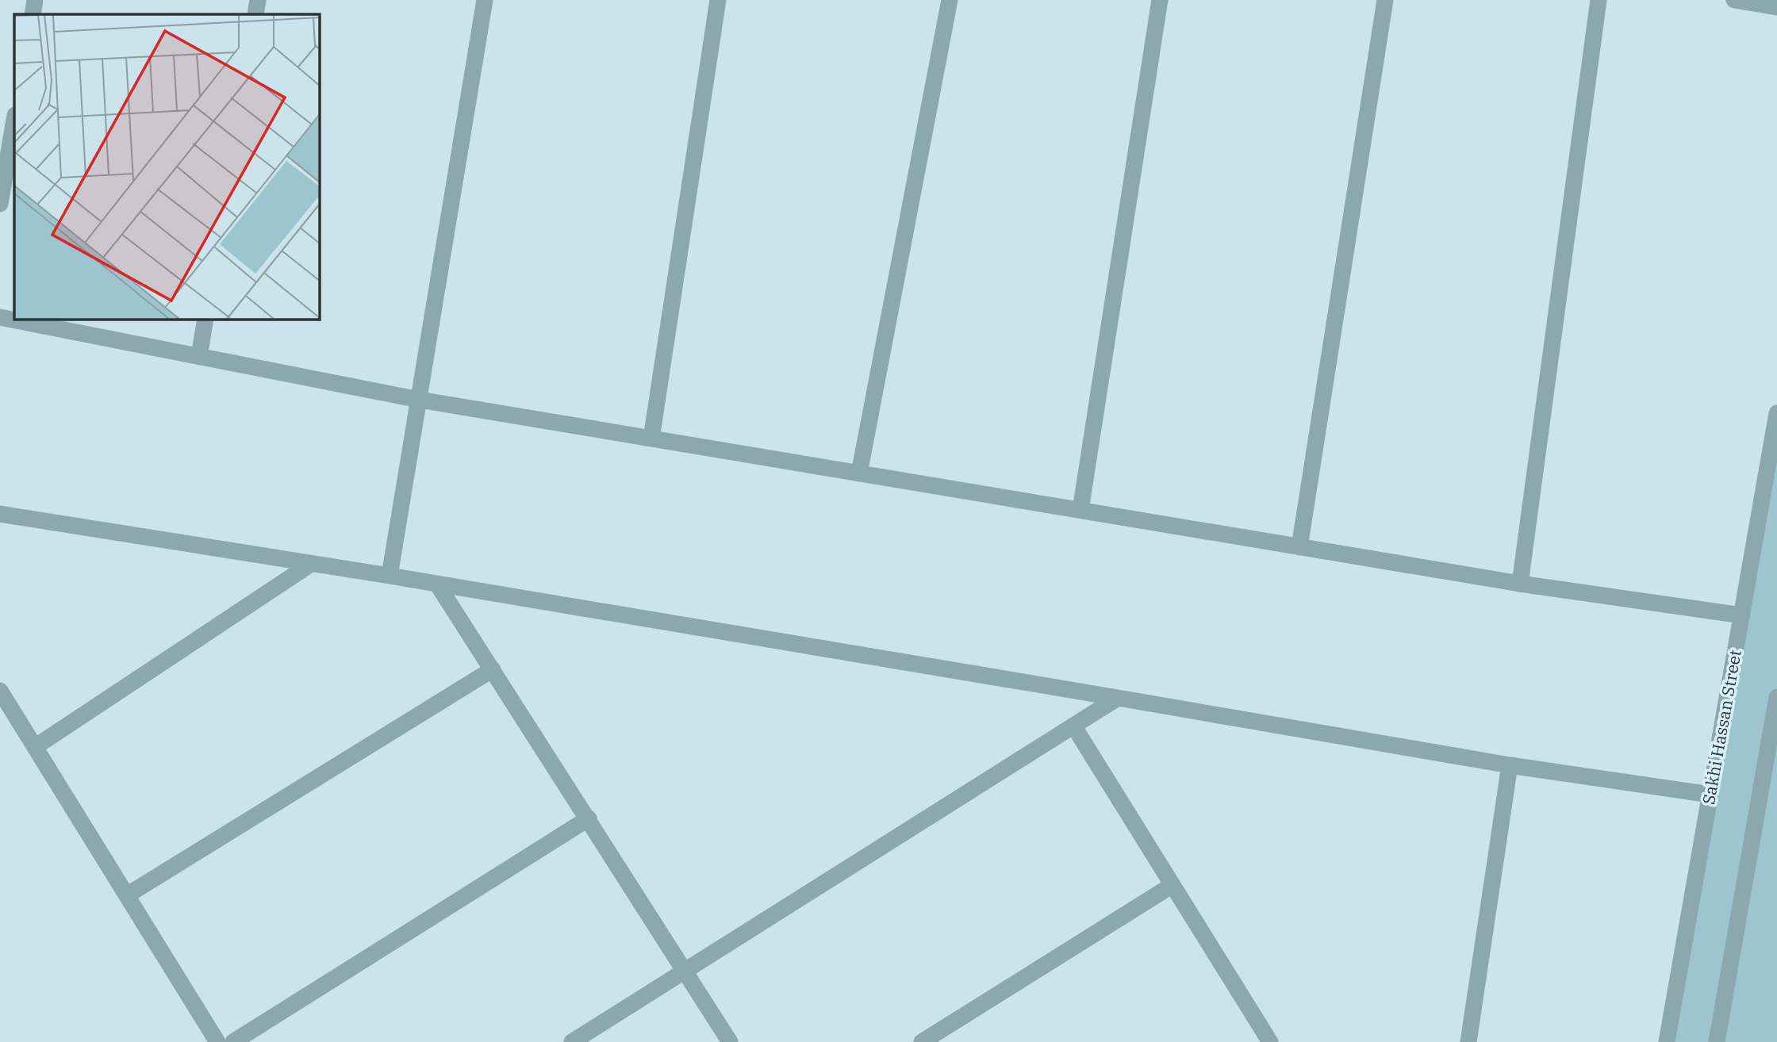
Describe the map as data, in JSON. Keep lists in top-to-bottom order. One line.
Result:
{"streets":{"street":["Sakhi Hassan Street"]}}
